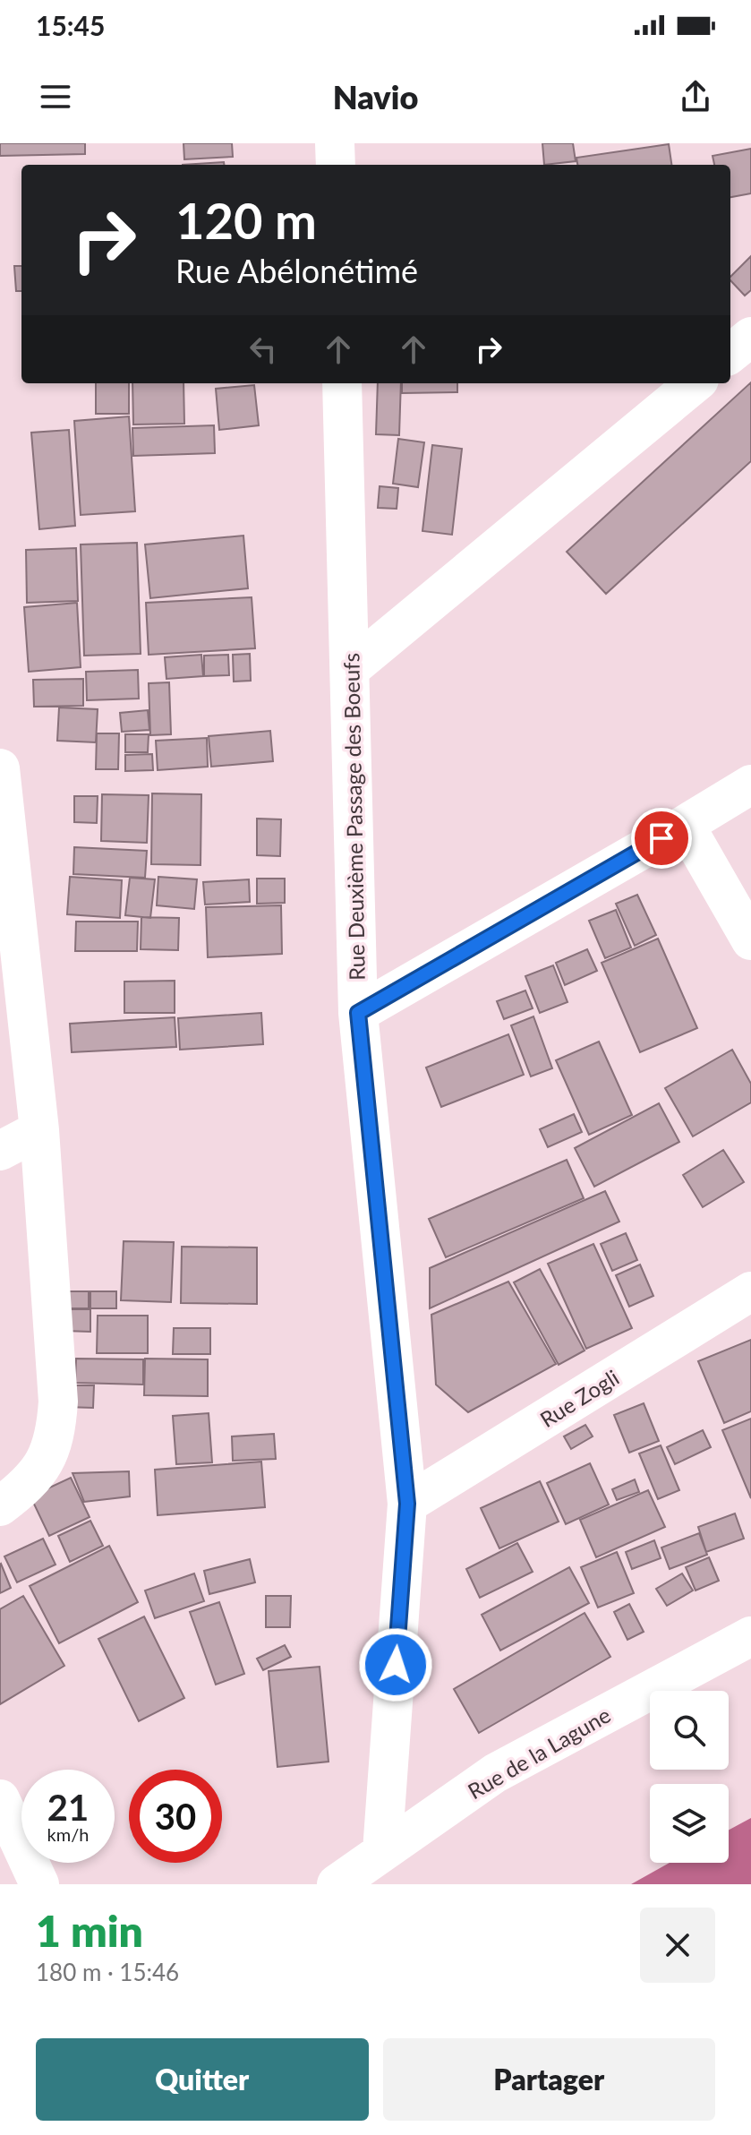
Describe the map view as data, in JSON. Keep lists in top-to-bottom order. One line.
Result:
{"streets":{"street":["Rue Deuxième Passage des Boeufs","Rue Zogli","Rue de la Lagune"]},"crossings":[["Rue Deuxième Passage des Boeufs","Rue Zogli"],["Rue Deuxième Passage des Boeufs","Rue de la Lagune"]],"page":{"status":"15:45","header":"Navio","turn":["120 m","Rue Abélonétimé"],"speed":"21 km/h","limit":"30","heading":["1 min","180 m · 15:46"],"buttons":["Quitter","Partager"]}}
